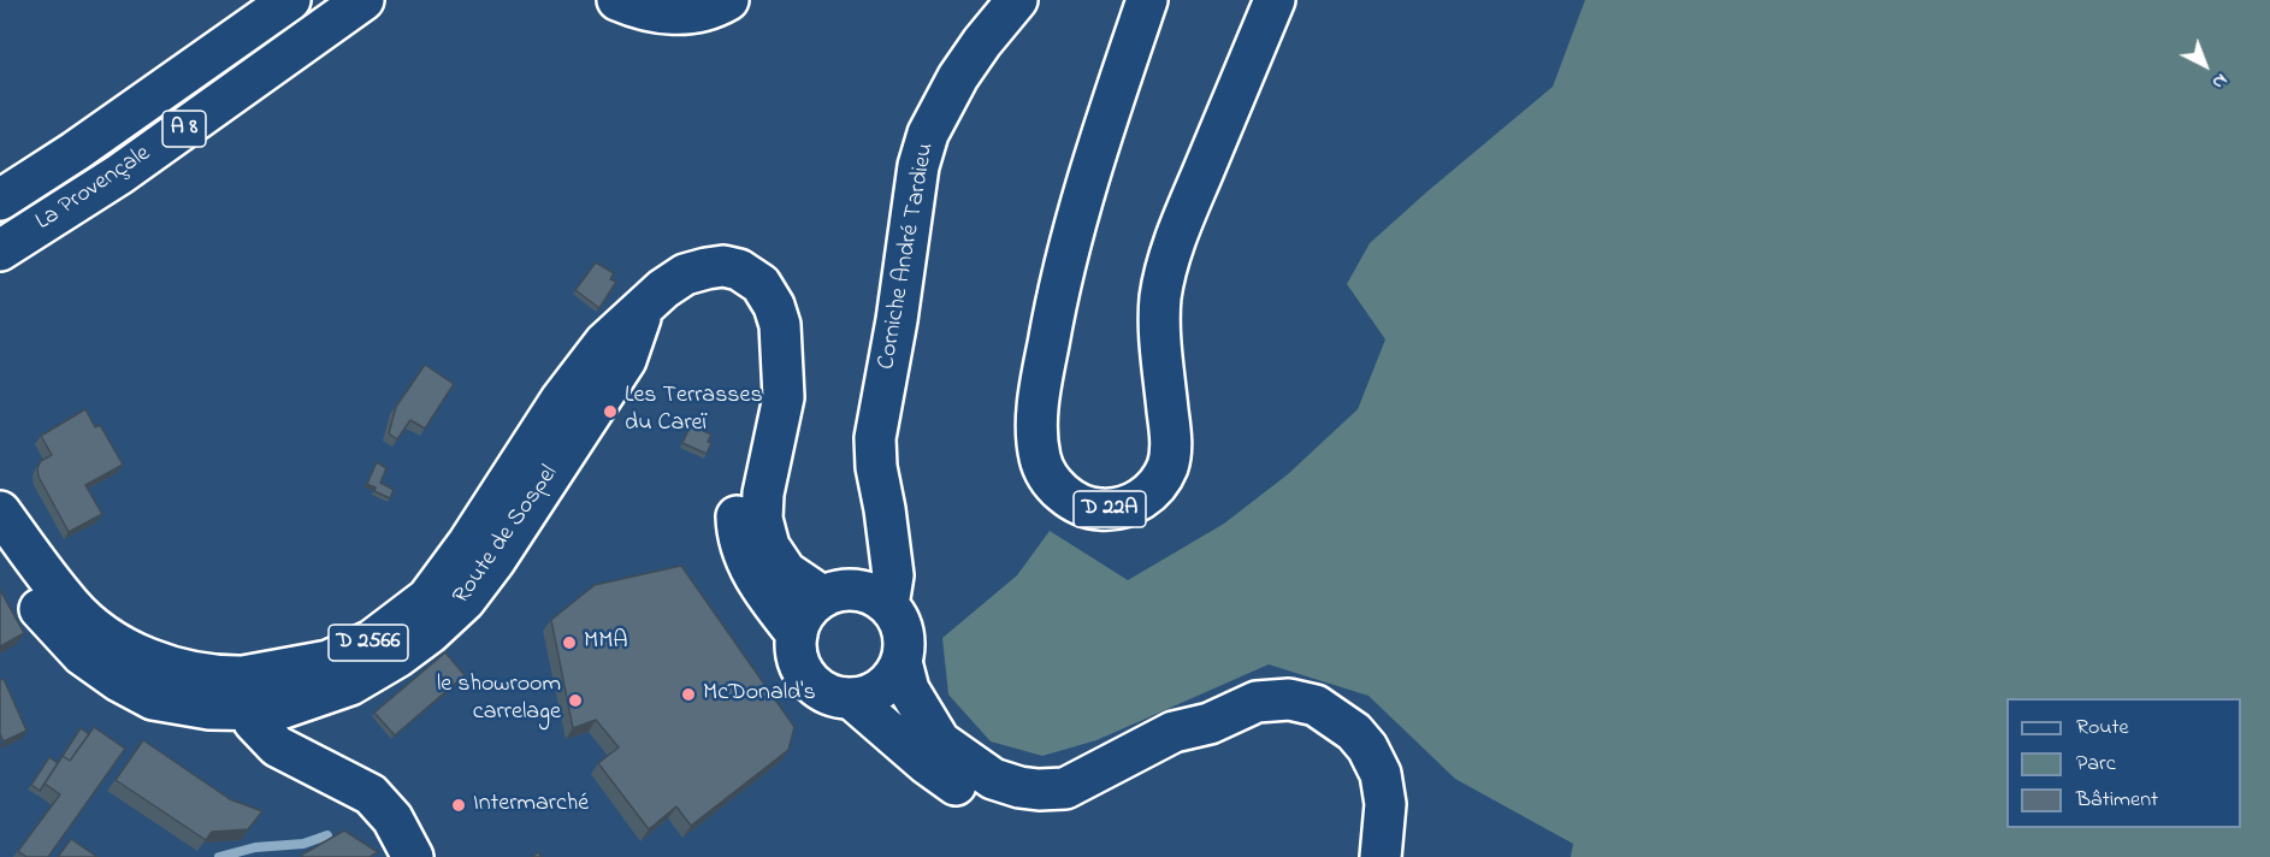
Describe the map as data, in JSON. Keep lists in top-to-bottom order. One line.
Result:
{"streets":{"main road":["A 8","La Provençale","Corniche André Tardieu","D 22A","Route de Sospel","D 2566"]},"crossings":[["Corniche André Tardieu","Route de Sospel"]],"places":["Les Terrasses du Careï","MMA","McDonald's","le showroom carrelage","Intermarché"],"legend":["Route","Parc","Bâtiment"],"north":"bottom right"}
